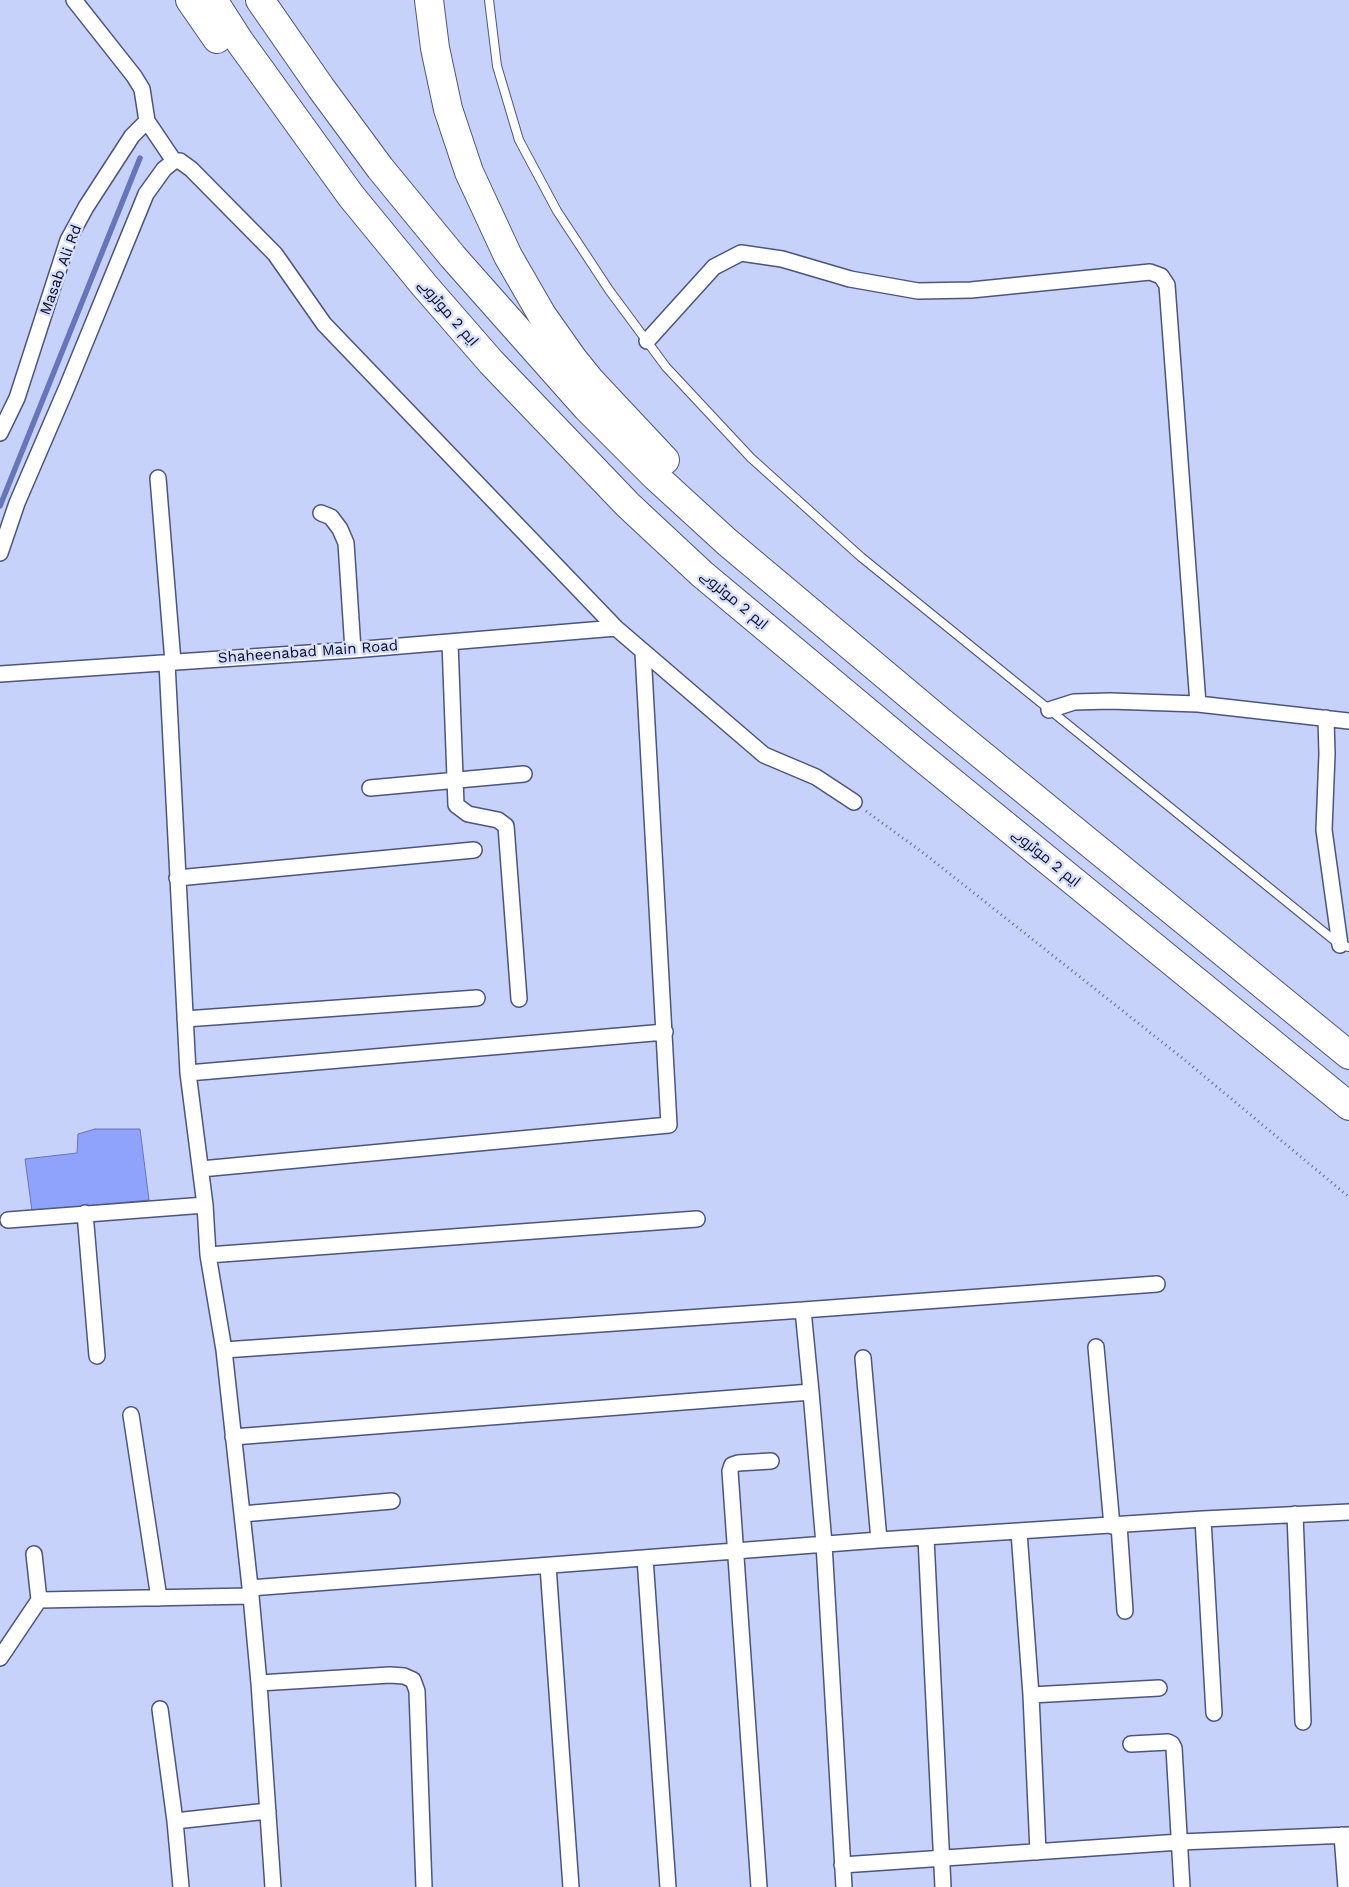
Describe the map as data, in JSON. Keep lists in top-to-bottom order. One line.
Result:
{"streets":{"highway":["ایم 2 موٹروے"],"street":["Masab Ali Rd","Shaheenabad Main Road"]}}
